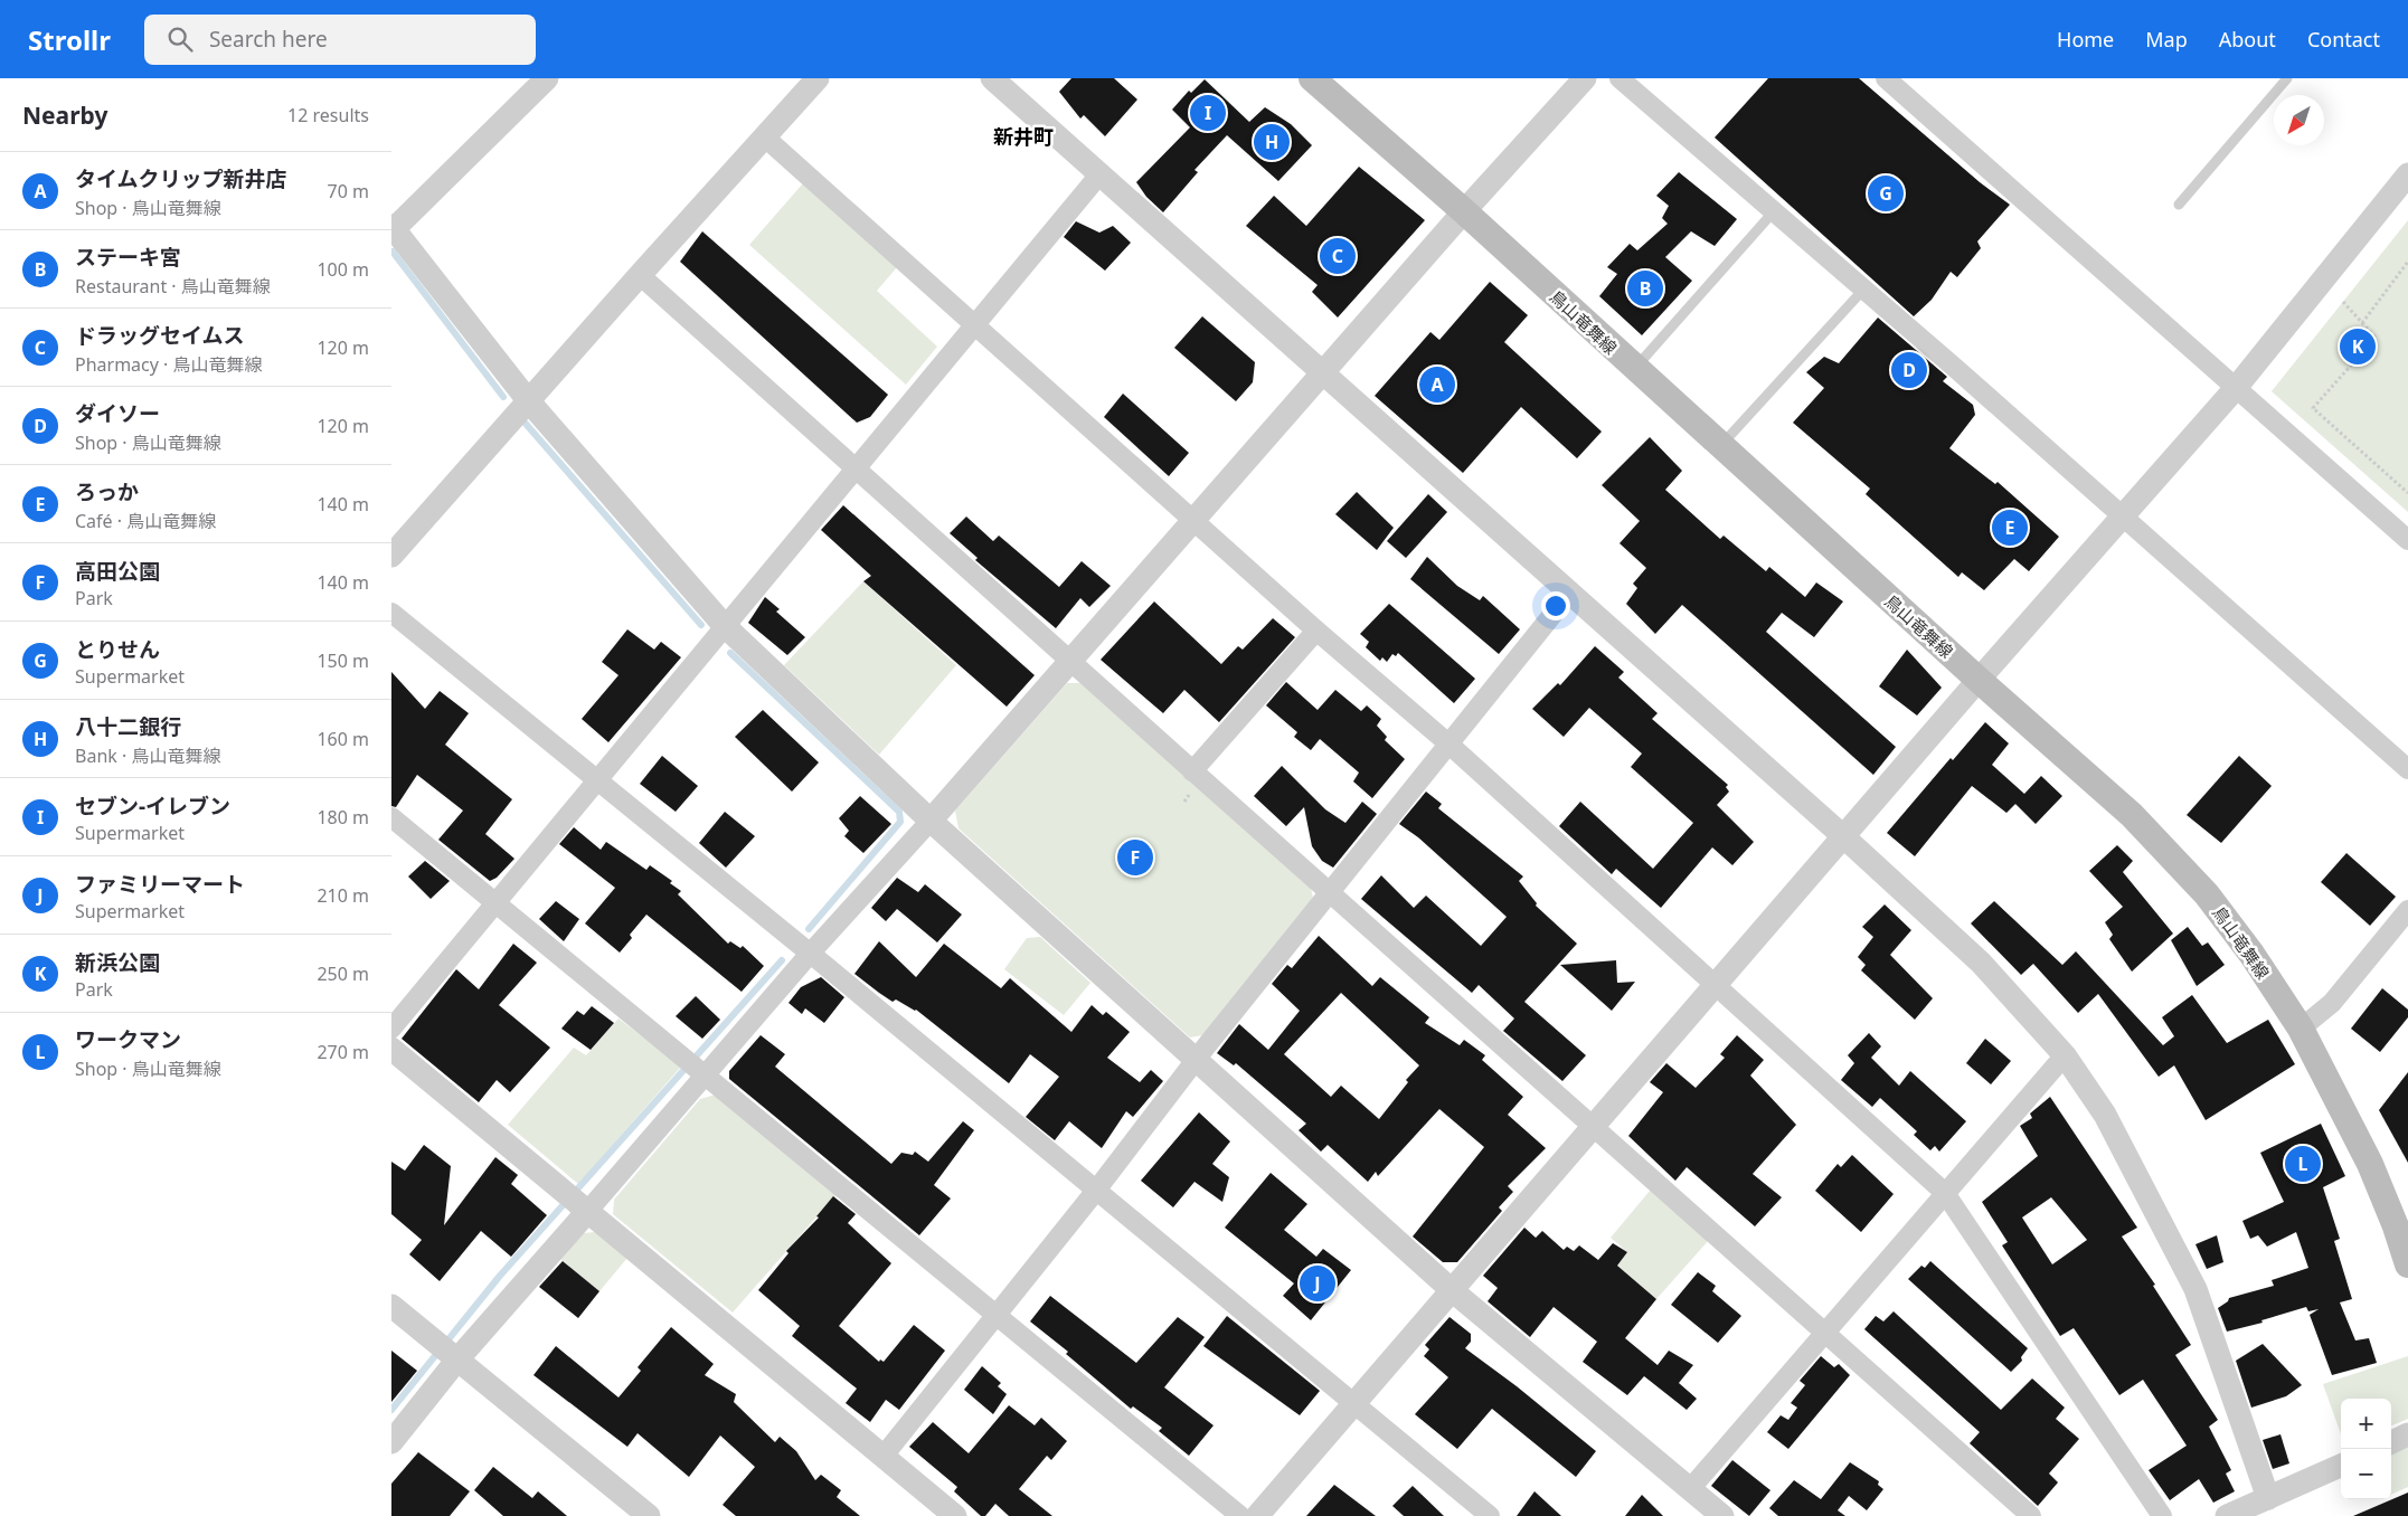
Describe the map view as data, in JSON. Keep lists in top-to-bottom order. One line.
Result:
{"streets":{"main road":["鳥山竜舞線"]},"districts":["新井町"],"north":"bottom left","page":{"header":"Strollr","search":"Search here","nav":["Home","Map","About","Contact"],"heading":["Nearby","12 results"],"pins":["I","H","G","C","B","K","D","A","E","F","L","J"],"list":[{"mark":"A","name":"タイムクリップ新井店","note":"Shop · 鳥山竜舞線","value":"70 m"},{"mark":"B","name":"ステーキ宮","note":"Restaurant · 鳥山竜舞線","value":"100 m"},{"mark":"C","name":"ドラッグセイムス","note":"Pharmacy · 鳥山竜舞線","value":"120 m"},{"mark":"D","name":"ダイソー","note":"Shop · 鳥山竜舞線","value":"120 m"},{"mark":"E","name":"ろっか","note":"Café · 鳥山竜舞線","value":"140 m"},{"mark":"F","name":"高田公園","note":"Park","value":"140 m"},{"mark":"G","name":"とりせん","note":"Supermarket","value":"150 m"},{"mark":"H","name":"八十二銀行","note":"Bank · 鳥山竜舞線","value":"160 m"},{"mark":"I","name":"セブン-イレブン","note":"Supermarket","value":"180 m"},{"mark":"J","name":"ファミリーマート","note":"Supermarket","value":"210 m"},{"mark":"K","name":"新浜公園","note":"Park","value":"250 m"},{"mark":"L","name":"ワークマン","note":"Shop · 鳥山竜舞線","value":"270 m"}],"map_buttons":["+","−"]}}
